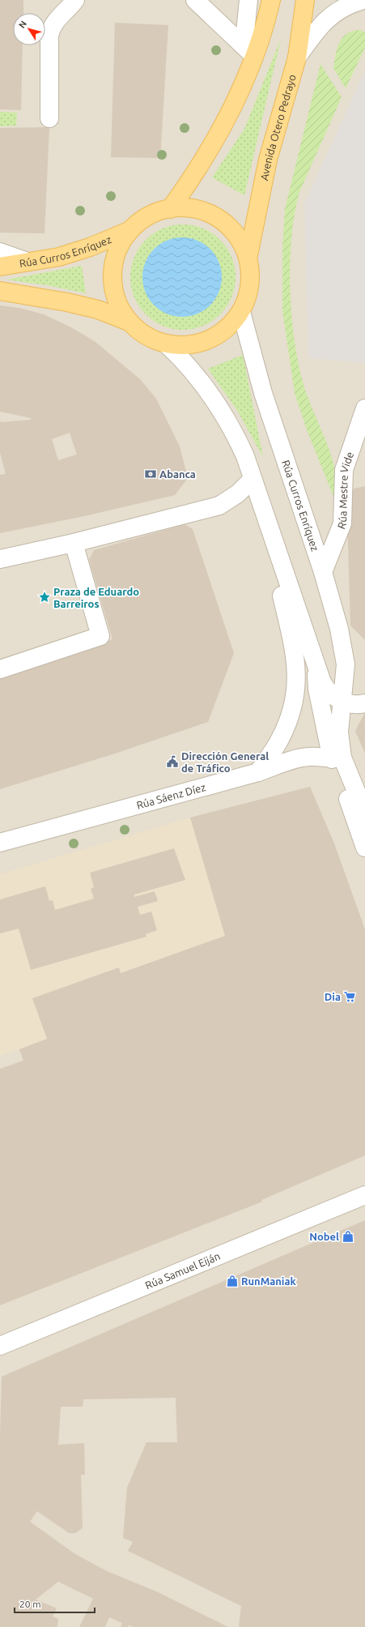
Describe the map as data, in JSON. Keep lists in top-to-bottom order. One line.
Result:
{"streets":{"main road":["Avenida Otero Pedrayo","Rúa Curros Enríquez"],"street":["Rúa Mestre Vide","Rúa Sáenz Díez","Rúa Samuel Eiján"]},"crossings":[["Rúa Curros Enríquez","Rúa Mestre Vide"],["Rúa Curros Enríquez","Rúa Sáenz Díez"]],"places":{"bank":["Abanca"],"place":["Praza de Eduardo Barreiros"],"public building":["Dirección General de Tráfico"],"supermarket":["Dia"],"shop":["Nobel","RunManiak"]},"scale_bar":"20 m","north":"top left"}
